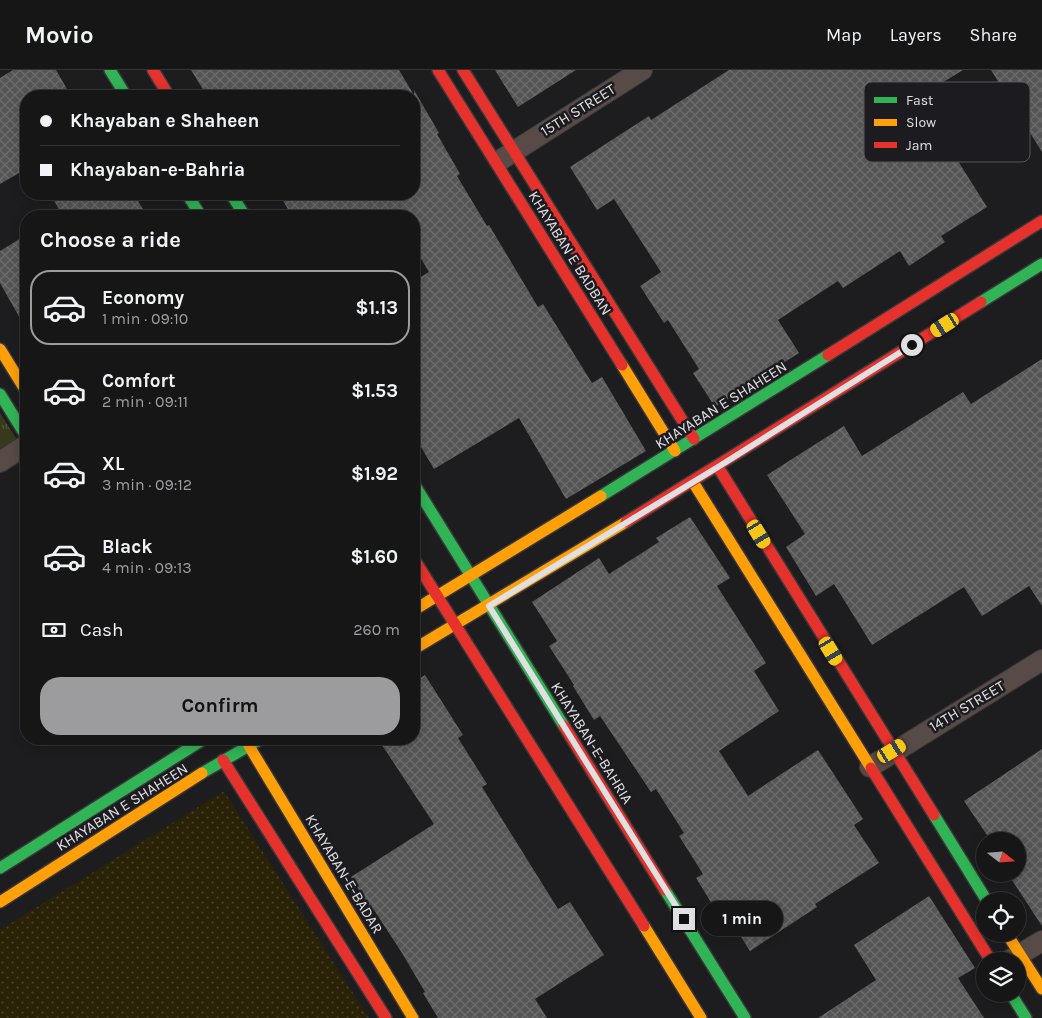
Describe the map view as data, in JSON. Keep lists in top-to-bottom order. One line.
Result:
{"streets":{"main road":["KHAYABAN E BADBAN","KHAYABAN E SHAHEEN","KHAYABAN-E-BAHRIA","KHAYABAN-E-BADAR"],"street":["15TH STREET","14TH STREET"]},"crossings":[["15TH STREET","KHAYABAN E BADBAN"],["KHAYABAN E BADBAN","KHAYABAN E SHAHEEN"],["KHAYABAN E SHAHEEN","KHAYABAN-E-BAHRIA"],["KHAYABAN E SHAHEEN","KHAYABAN-E-BADAR"]],"legend":["Fast","Slow","Jam"],"north":"right","page":{"header":"Movio","nav":["Map","Layers","Share"],"banner":["Khayaban e Shaheen","Khayaban-e-Bahria"],"heading":"Choose a ride","list":[{"name":"Economy","note":"1 min · 09:10","value":"$1.13"},{"name":"Comfort","note":"2 min · 09:11","value":"$1.53"},{"name":"XL","note":"3 min · 09:12","value":"$1.92"},{"name":"Black","note":"4 min · 09:13","value":"$1.60"}],"pay":["Cash","260 m"],"buttons":"Confirm","bubble":"1 min"}}
